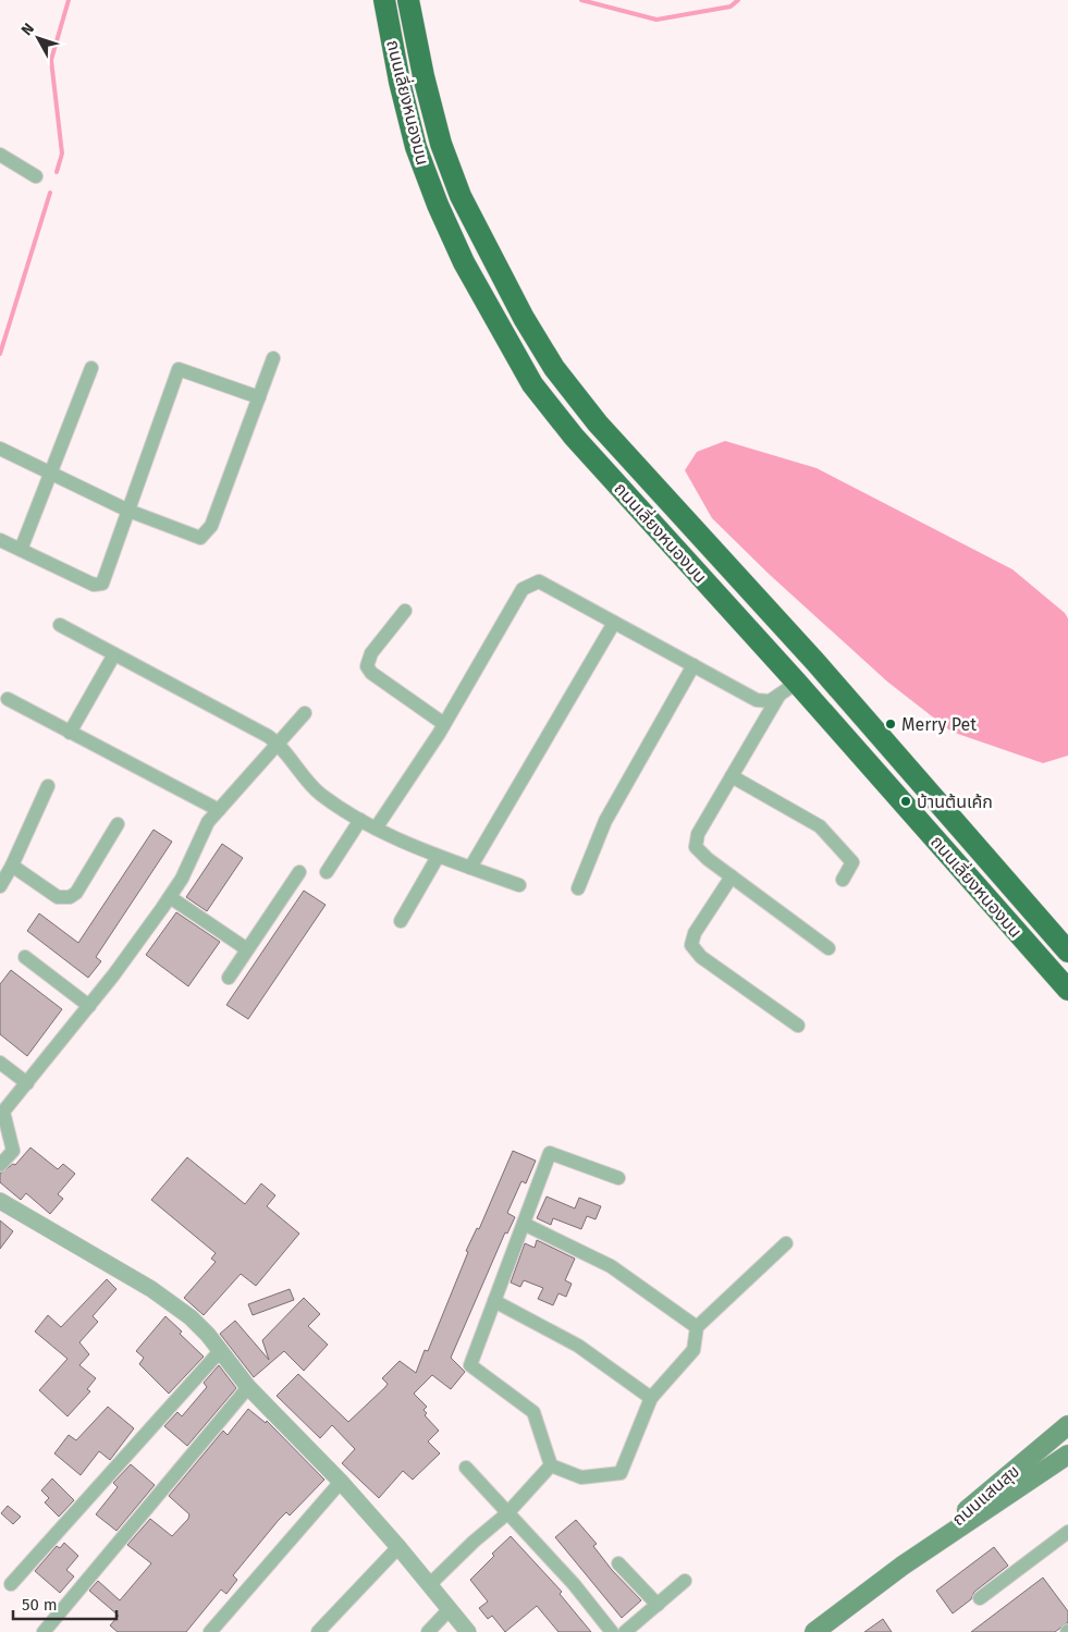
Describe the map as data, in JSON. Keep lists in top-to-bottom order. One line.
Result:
{"streets":{"highway":["ถนนเลี่ยงหนองมน"],"main road":["ถนนแสนสุข"]},"places":["Merry Pet","บ้านต้นเค้ก"],"scale_bar":"50 m","north":"top left"}
